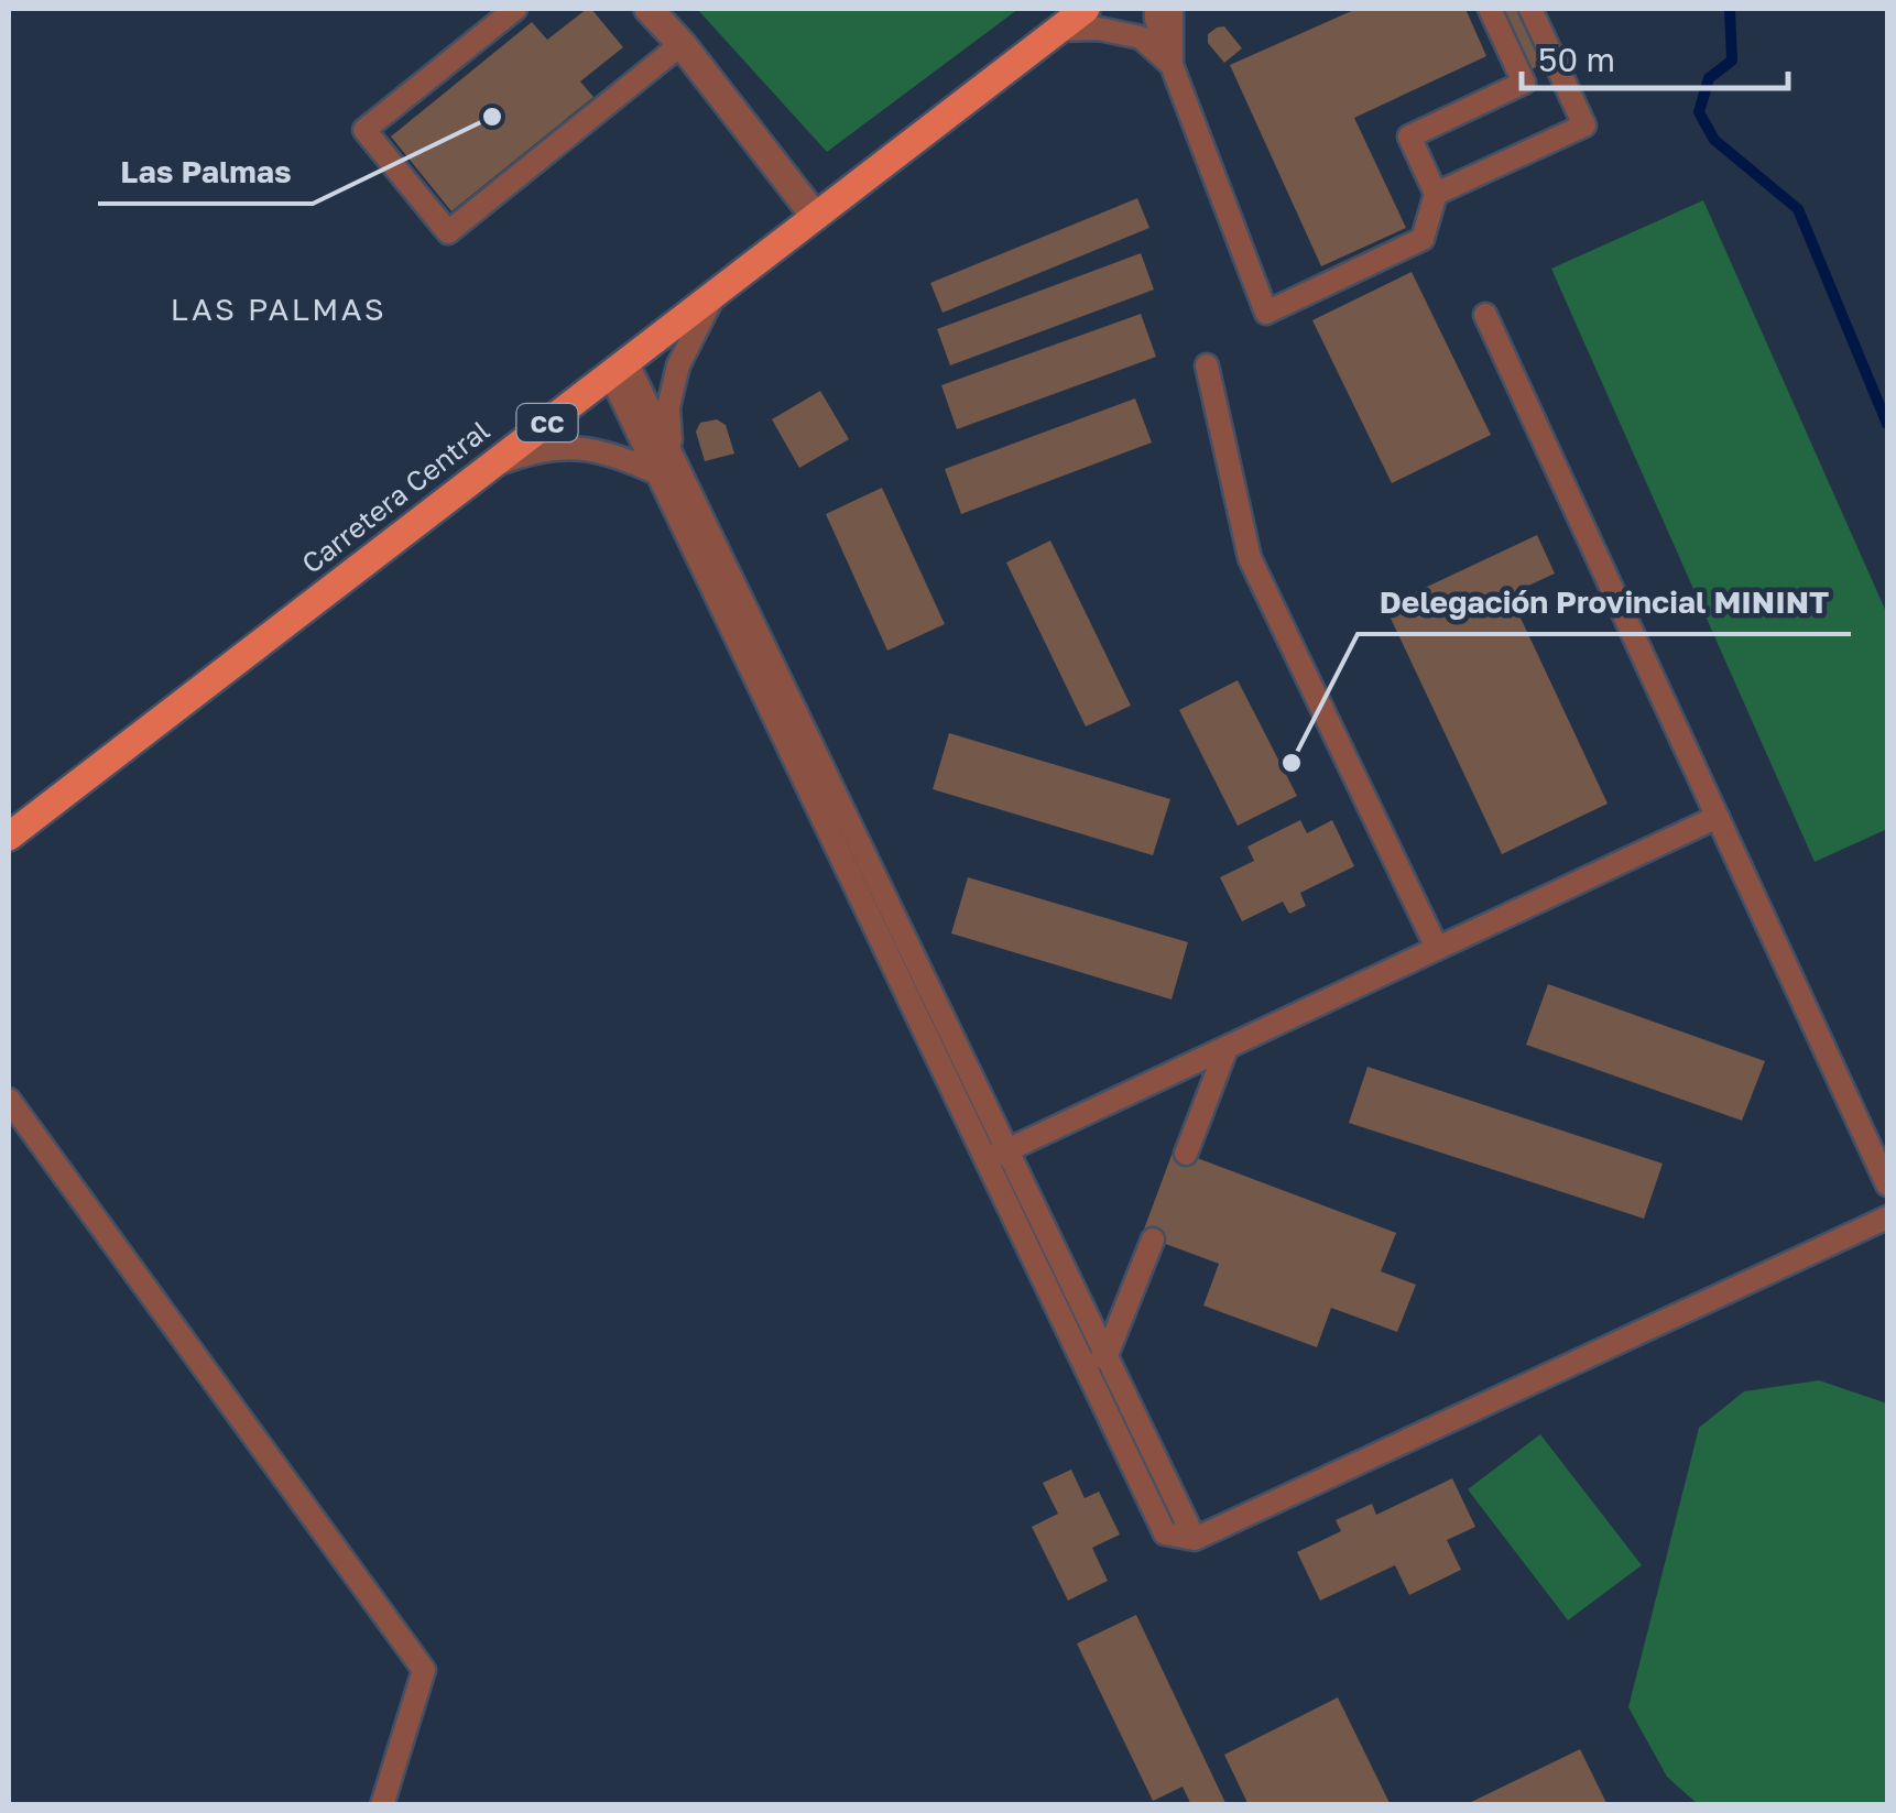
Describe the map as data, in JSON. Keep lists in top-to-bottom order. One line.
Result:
{"streets":{"main road":["CC","Carretera Central"]},"districts":["LAS PALMAS"],"places":["Las Palmas","Delegación Provincial MININT"],"scale_bar":"50 m"}
